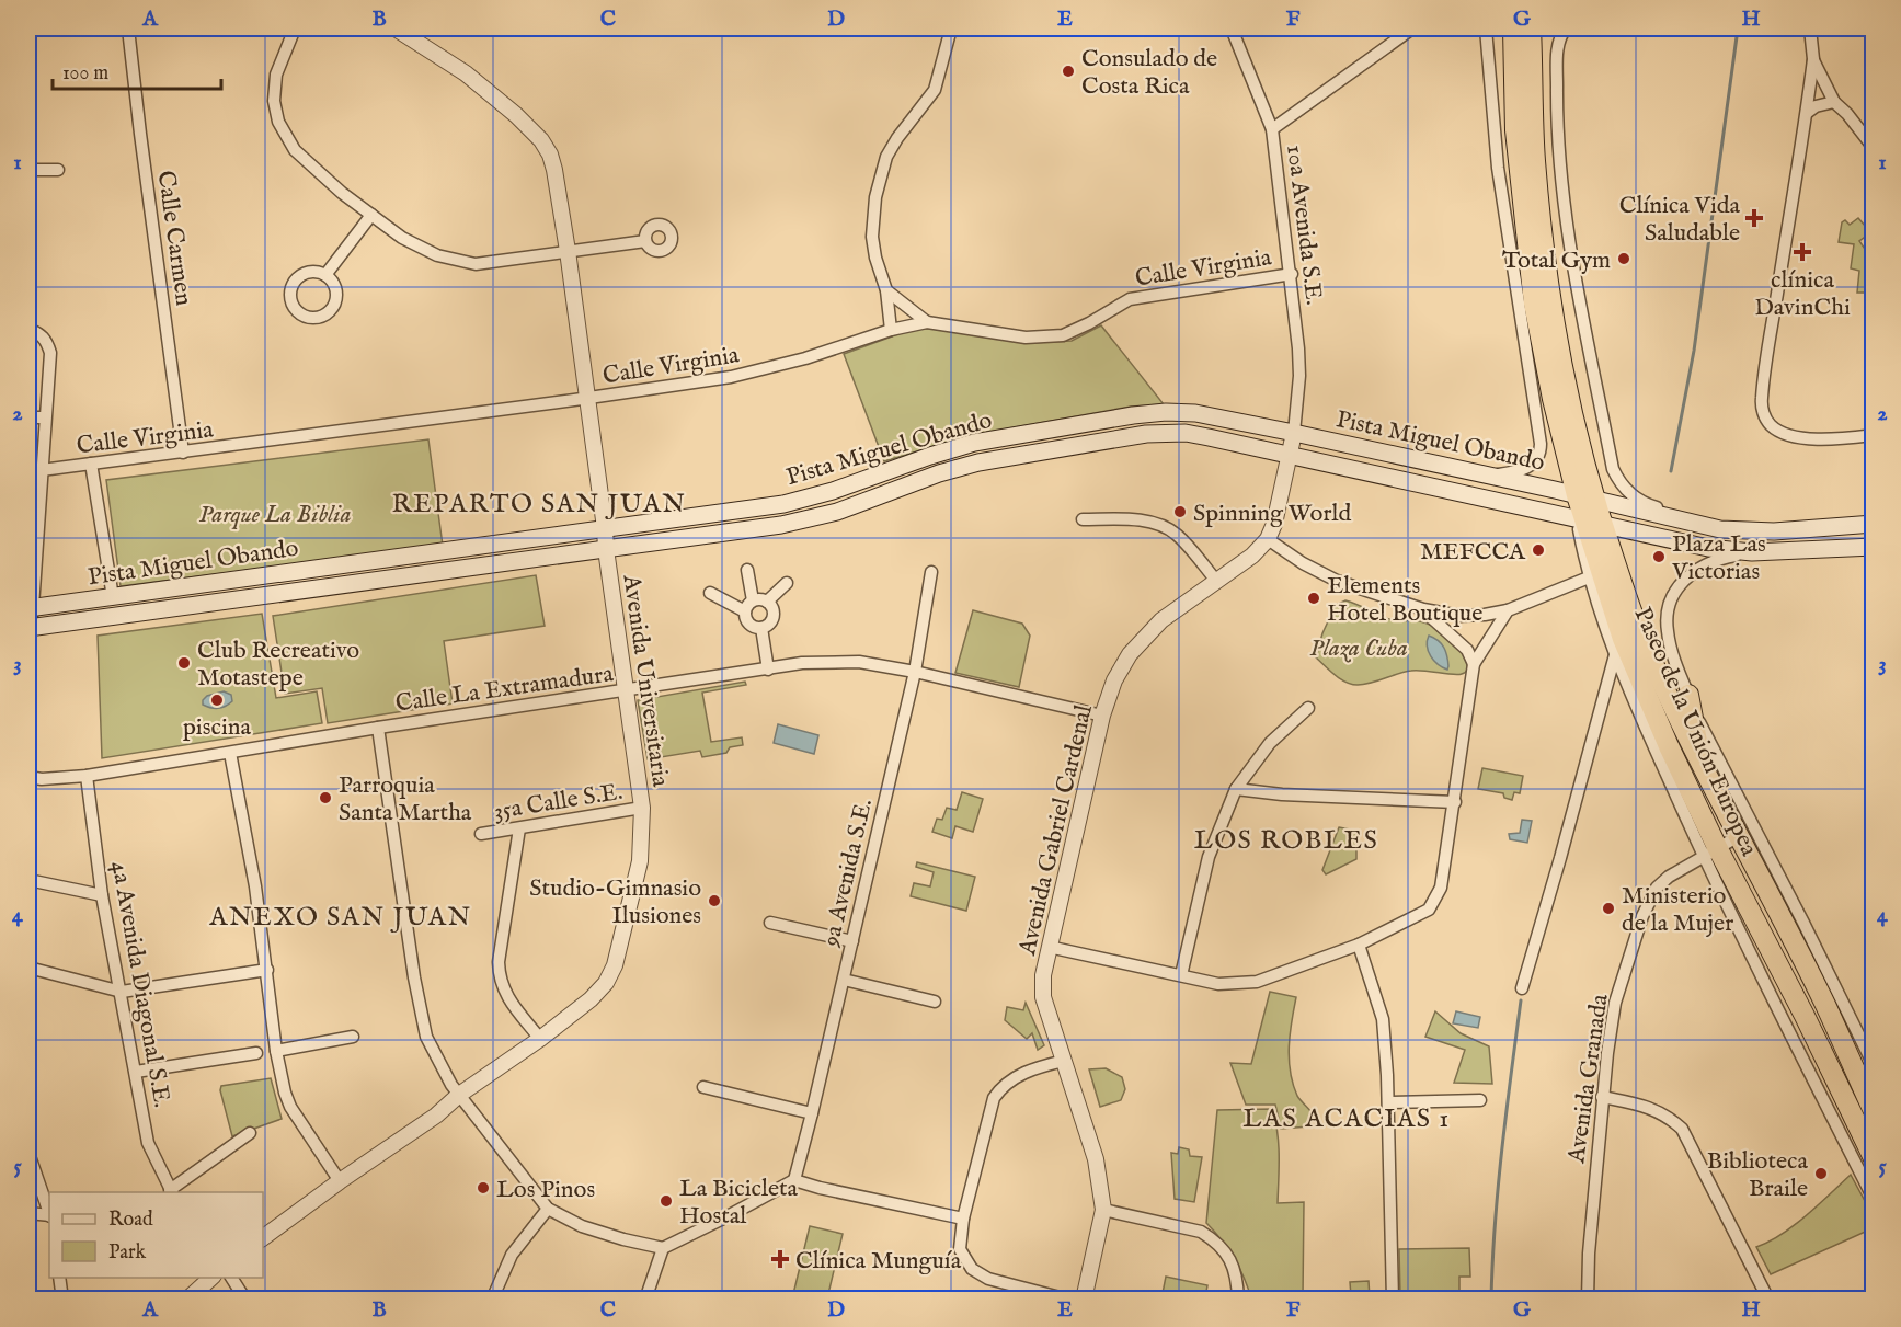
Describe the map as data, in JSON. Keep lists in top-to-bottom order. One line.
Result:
{"streets":{"highway":["Paseo de la Unión Europea"],"main road":["Pista Miguel Obando"],"street":["10a Avenida S.E.","Calle Carmen","Calle Virginia","Avenida Universitaria","Calle La Extramadura","35a Calle S.E.","Avenida Gabriel Cardenal","9a Avenida S.E.","4a Avenida Diagonal S.E.","Avenida Granada"]},"crossings":[["10a Avenida S.E.","Calle Virginia"],["10a Avenida S.E.","Pista Miguel Obando"],["10a Avenida S.E.","Avenida Gabriel Cardenal"],["Calle Carmen","Calle Virginia"],["Calle Virginia","Avenida Universitaria"],["Pista Miguel Obando","Avenida Universitaria"],["Pista Miguel Obando","Paseo de la Unión Europea"],["Pista Miguel Obando","Avenida Gabriel Cardenal"],["Avenida Universitaria","Calle La Extramadura"],["Avenida Universitaria","35a Calle S.E."],["Calle La Extramadura","Avenida Gabriel Cardenal"],["Calle La Extramadura","9a Avenida S.E."],["Calle La Extramadura","4a Avenida Diagonal S.E."],["Paseo de la Unión Europea","Avenida Granada"]],"districts":["REPARTO SAN JUAN","LOS ROBLES","ANEXO SAN JUAN","LAS ACACIAS 1"],"parks":["Parque La Biblia","Plaza Cuba"],"places":{"other":["Consulado de Costa Rica","Total Gym","Spinning World","MEFCCA","Plaza Las Victorias","Elements Hotel Boutique","Club Recreativo Motastepe","piscina","Parroquia Santa Martha","Studio-Gimnasio Ilusiones","Ministerio de la Mujer","Biblioteca Braile","Los Pinos","La Bicicleta Hostal"],"health":["Clínica Vida Saludable","clínica DavinChi","Clínica Munguía"]},"legend":["Road","Park"],"scale_bar":"100 m","grid":{"columns":["A","B","C","D","E","F","G","H"],"rows":["1","2","3","4","5"]}}
